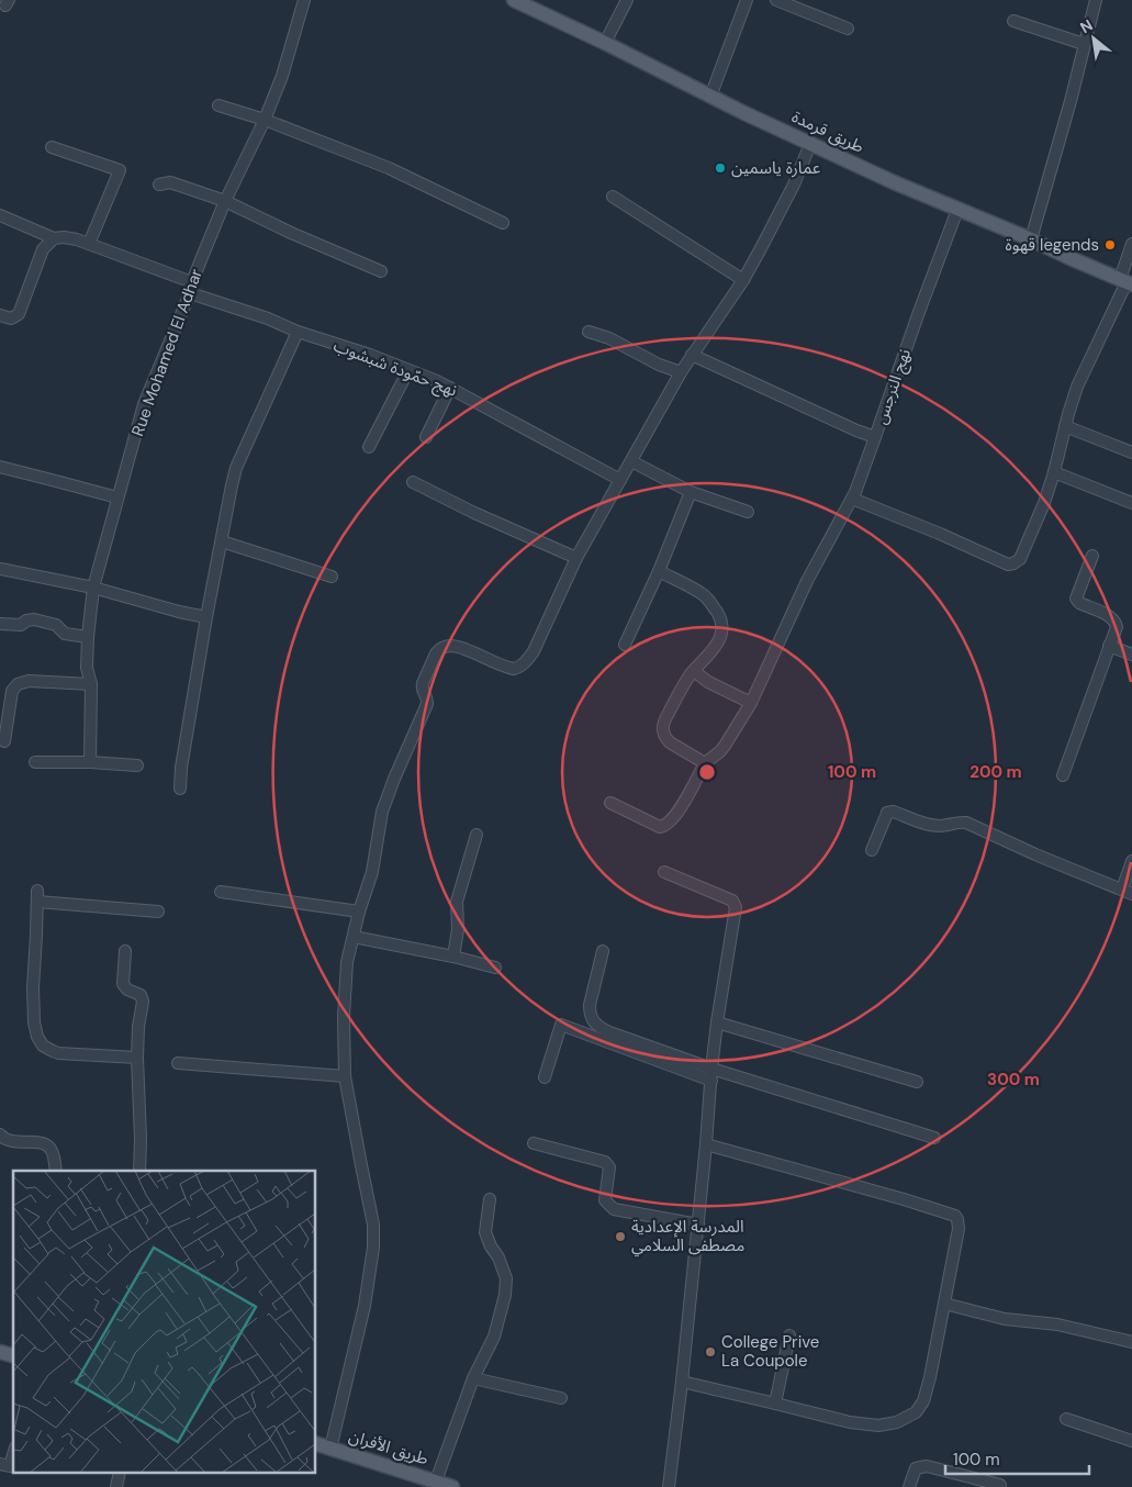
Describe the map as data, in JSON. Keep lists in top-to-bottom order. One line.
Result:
{"streets":{"main road":["طريق قرمدة","طريق الأفران"],"street":["Rue Mohamed El Adhar","نهج حمّودة شبشوب","نهج النرجس"]},"crossings":[["طريق قرمدة","نهج النرجس"],["Rue Mohamed El Adhar","نهج حمّودة شبشوب"]],"places":["عمارة ياسمين","قهوة legends","المدرسة الإعدادية مصطفى السلامي","College Prive La Coupole"],"scale_bar":"100 m","north":"top left","rings":["100 m","200 m","300 m"]}
